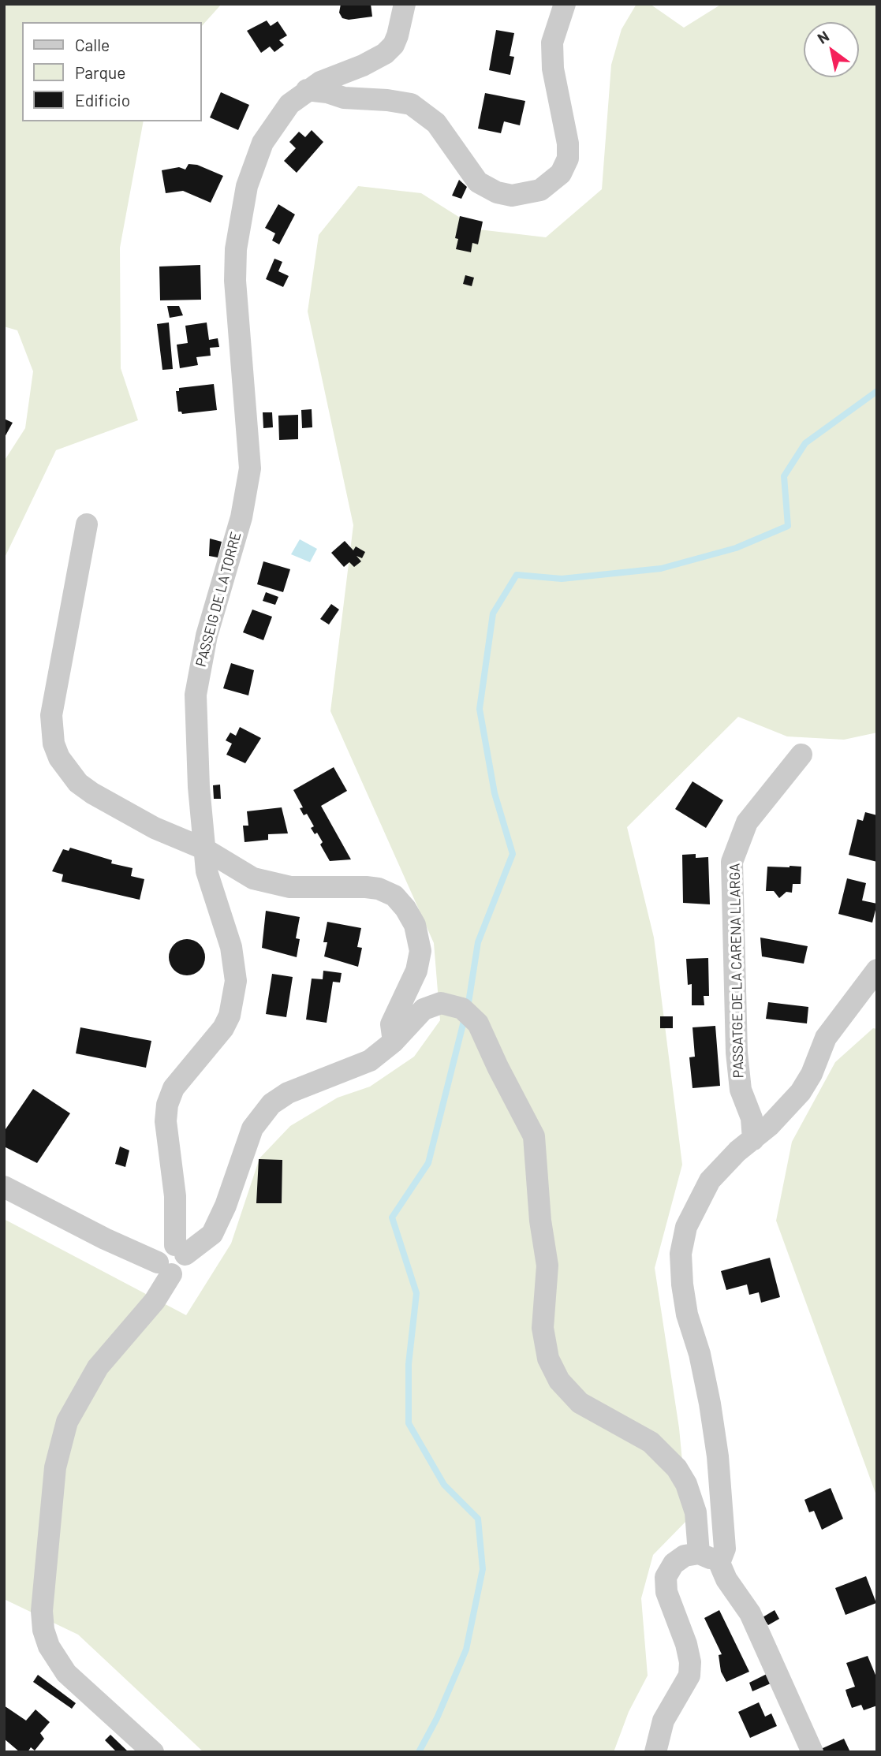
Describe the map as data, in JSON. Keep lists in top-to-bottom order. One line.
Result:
{"streets":{"street":["PASSEIG DE LA TORRE","PASSATGE DE LA CARENA LLARGA"]},"legend":["Calle","Parque","Edificio"],"north":"top left"}
